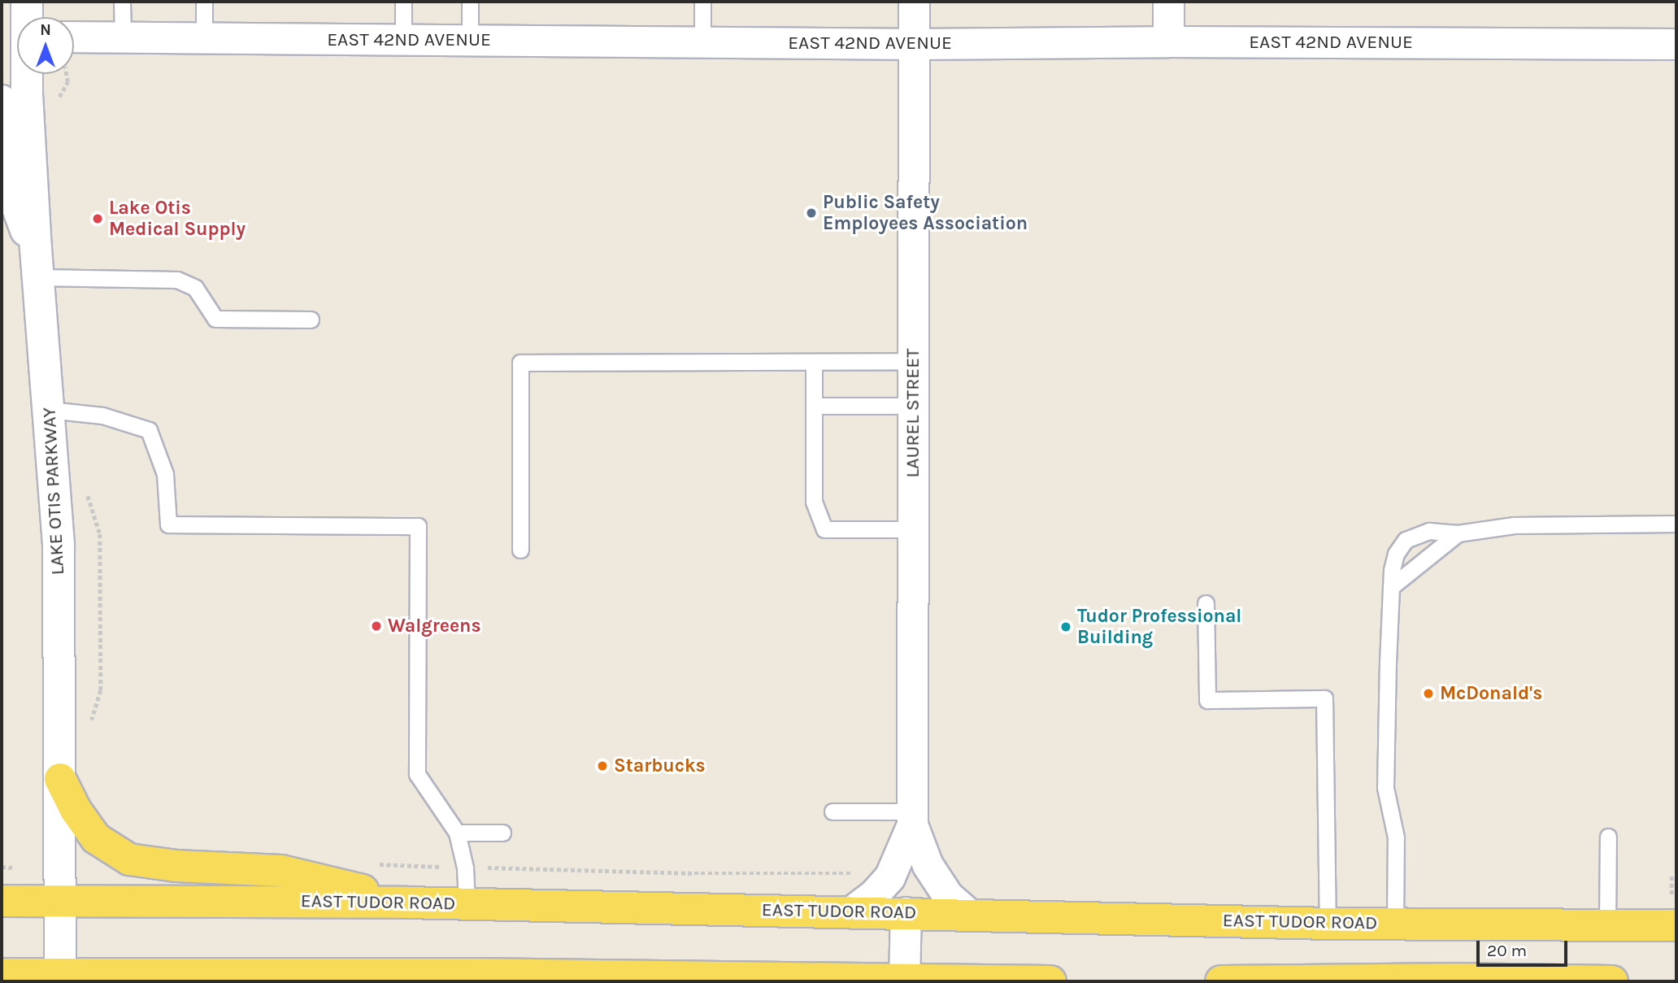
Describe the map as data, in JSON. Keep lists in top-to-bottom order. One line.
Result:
{"streets":{"main road":["LAKE OTIS PARKWAY","EAST TUDOR ROAD"],"street":["EAST 42ND AVENUE","LAUREL STREET"]},"crossings":[["EAST 42ND AVENUE","LAUREL STREET"],["LAUREL STREET","EAST TUDOR ROAD"],["LAKE OTIS PARKWAY","EAST TUDOR ROAD"]],"places":["Public Safety Employees Association","Lake Otis Medical Supply","Walgreens","Tudor Professional Building","McDonald's","Starbucks"],"scale_bar":"20 m","north":"top"}
